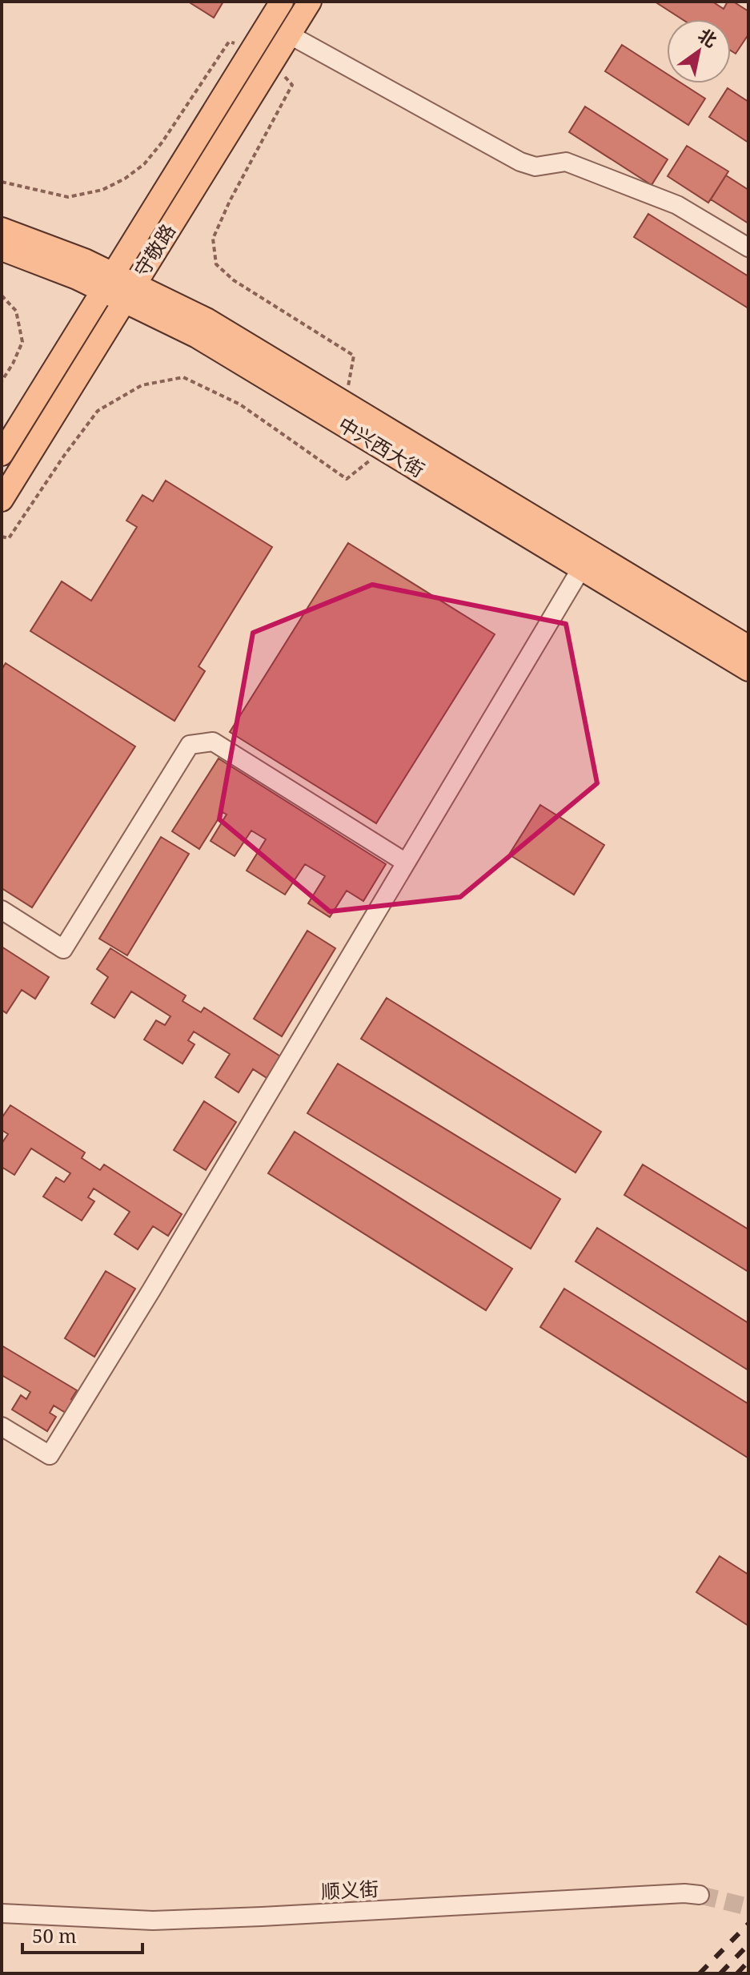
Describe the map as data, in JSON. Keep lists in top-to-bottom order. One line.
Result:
{"streets":{"main road":["守敬路","中兴西大街"],"street":["顺义街"]},"crossings":[["守敬路","中兴西大街"]],"scale_bar":"50 m","north":"top right"}
